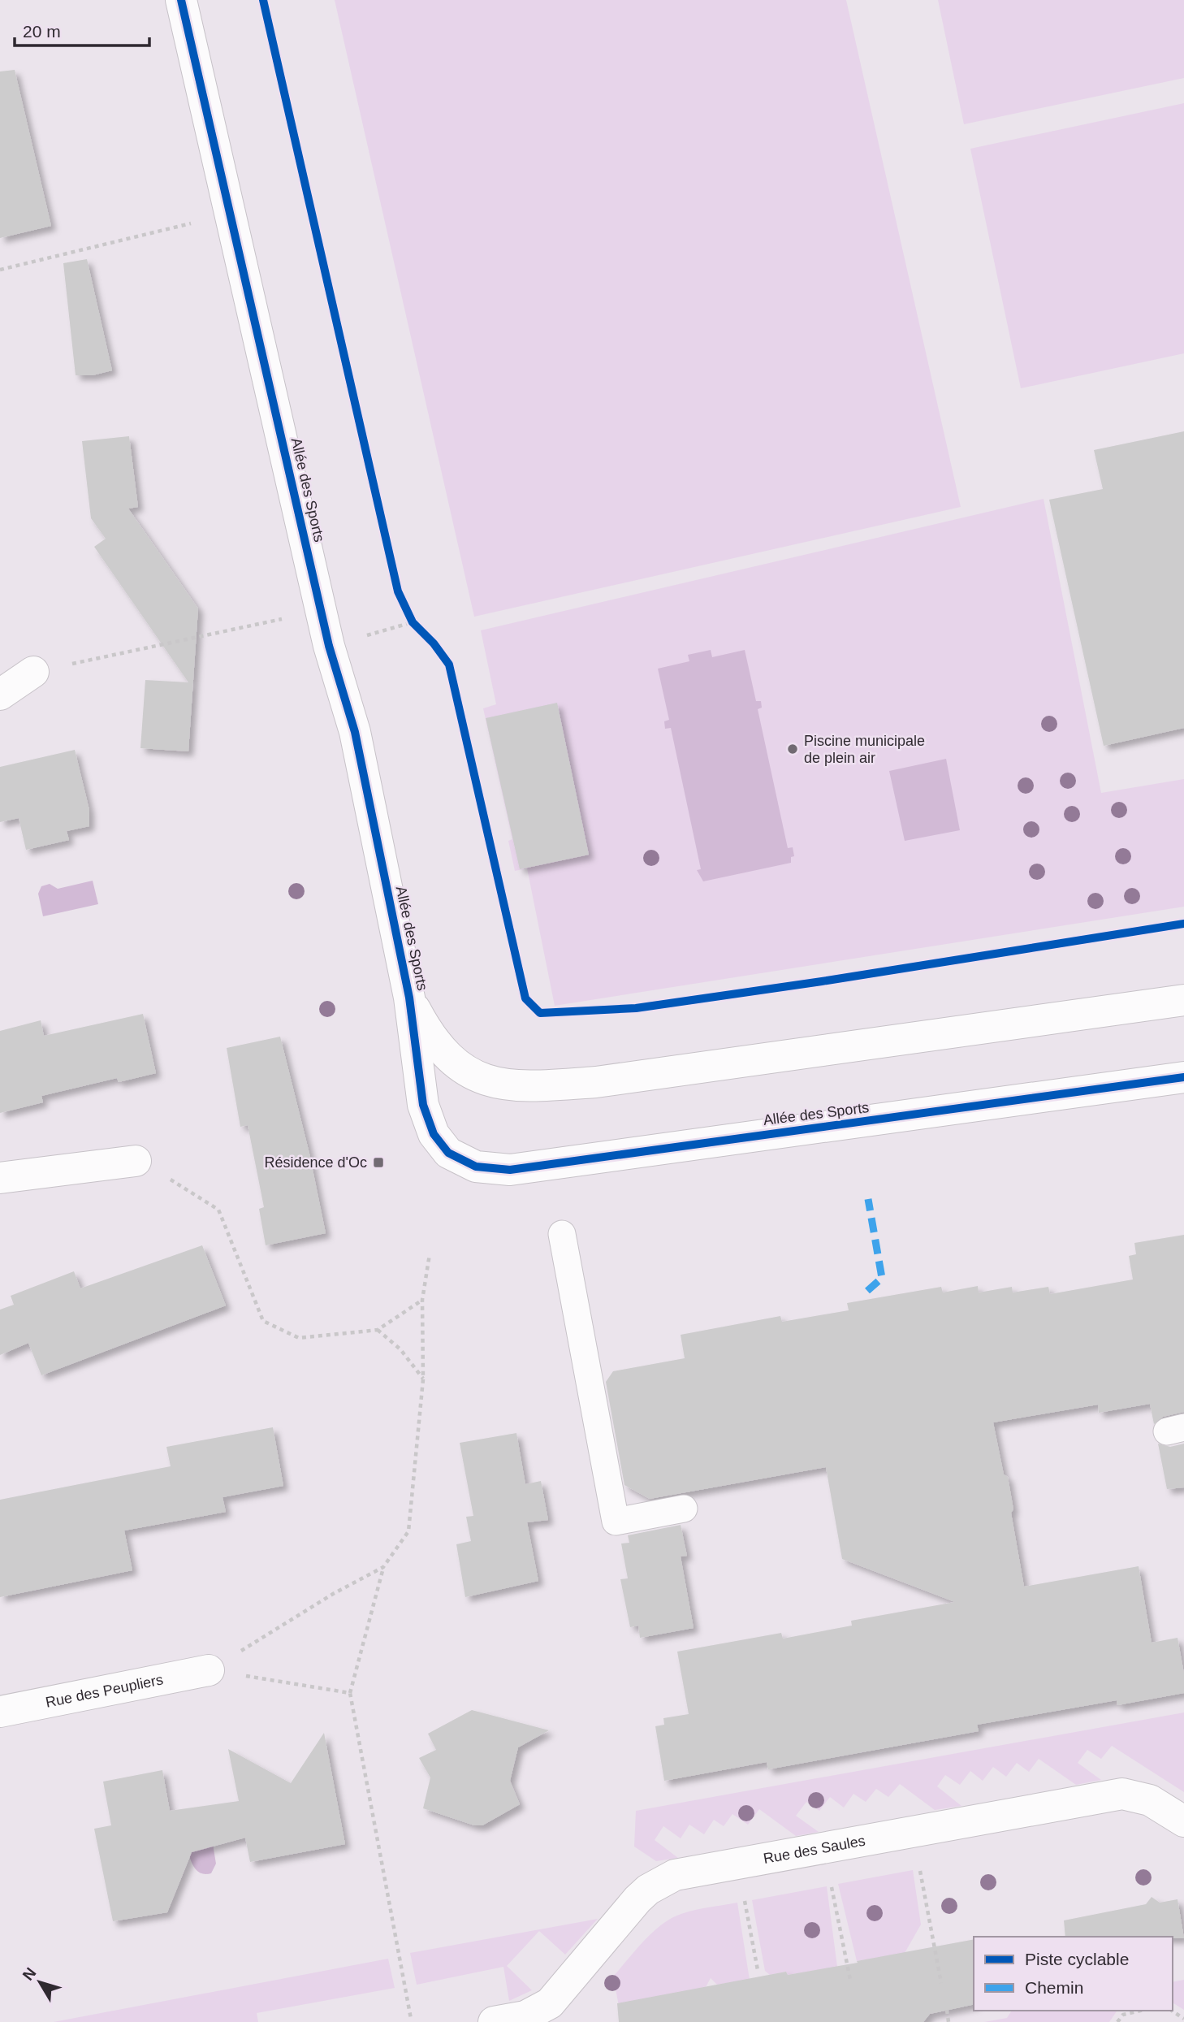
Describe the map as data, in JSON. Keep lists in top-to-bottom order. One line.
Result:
{"streets":{"street":["Allée des Sports","Rue des Peupliers","Rue des Saules"]},"places":{"other":["Piscine municipale de plein air"],"transit":["Résidence d'Oc"]},"legend":["Piste cyclable","Chemin"],"scale_bar":"20 m","north":"top left"}
